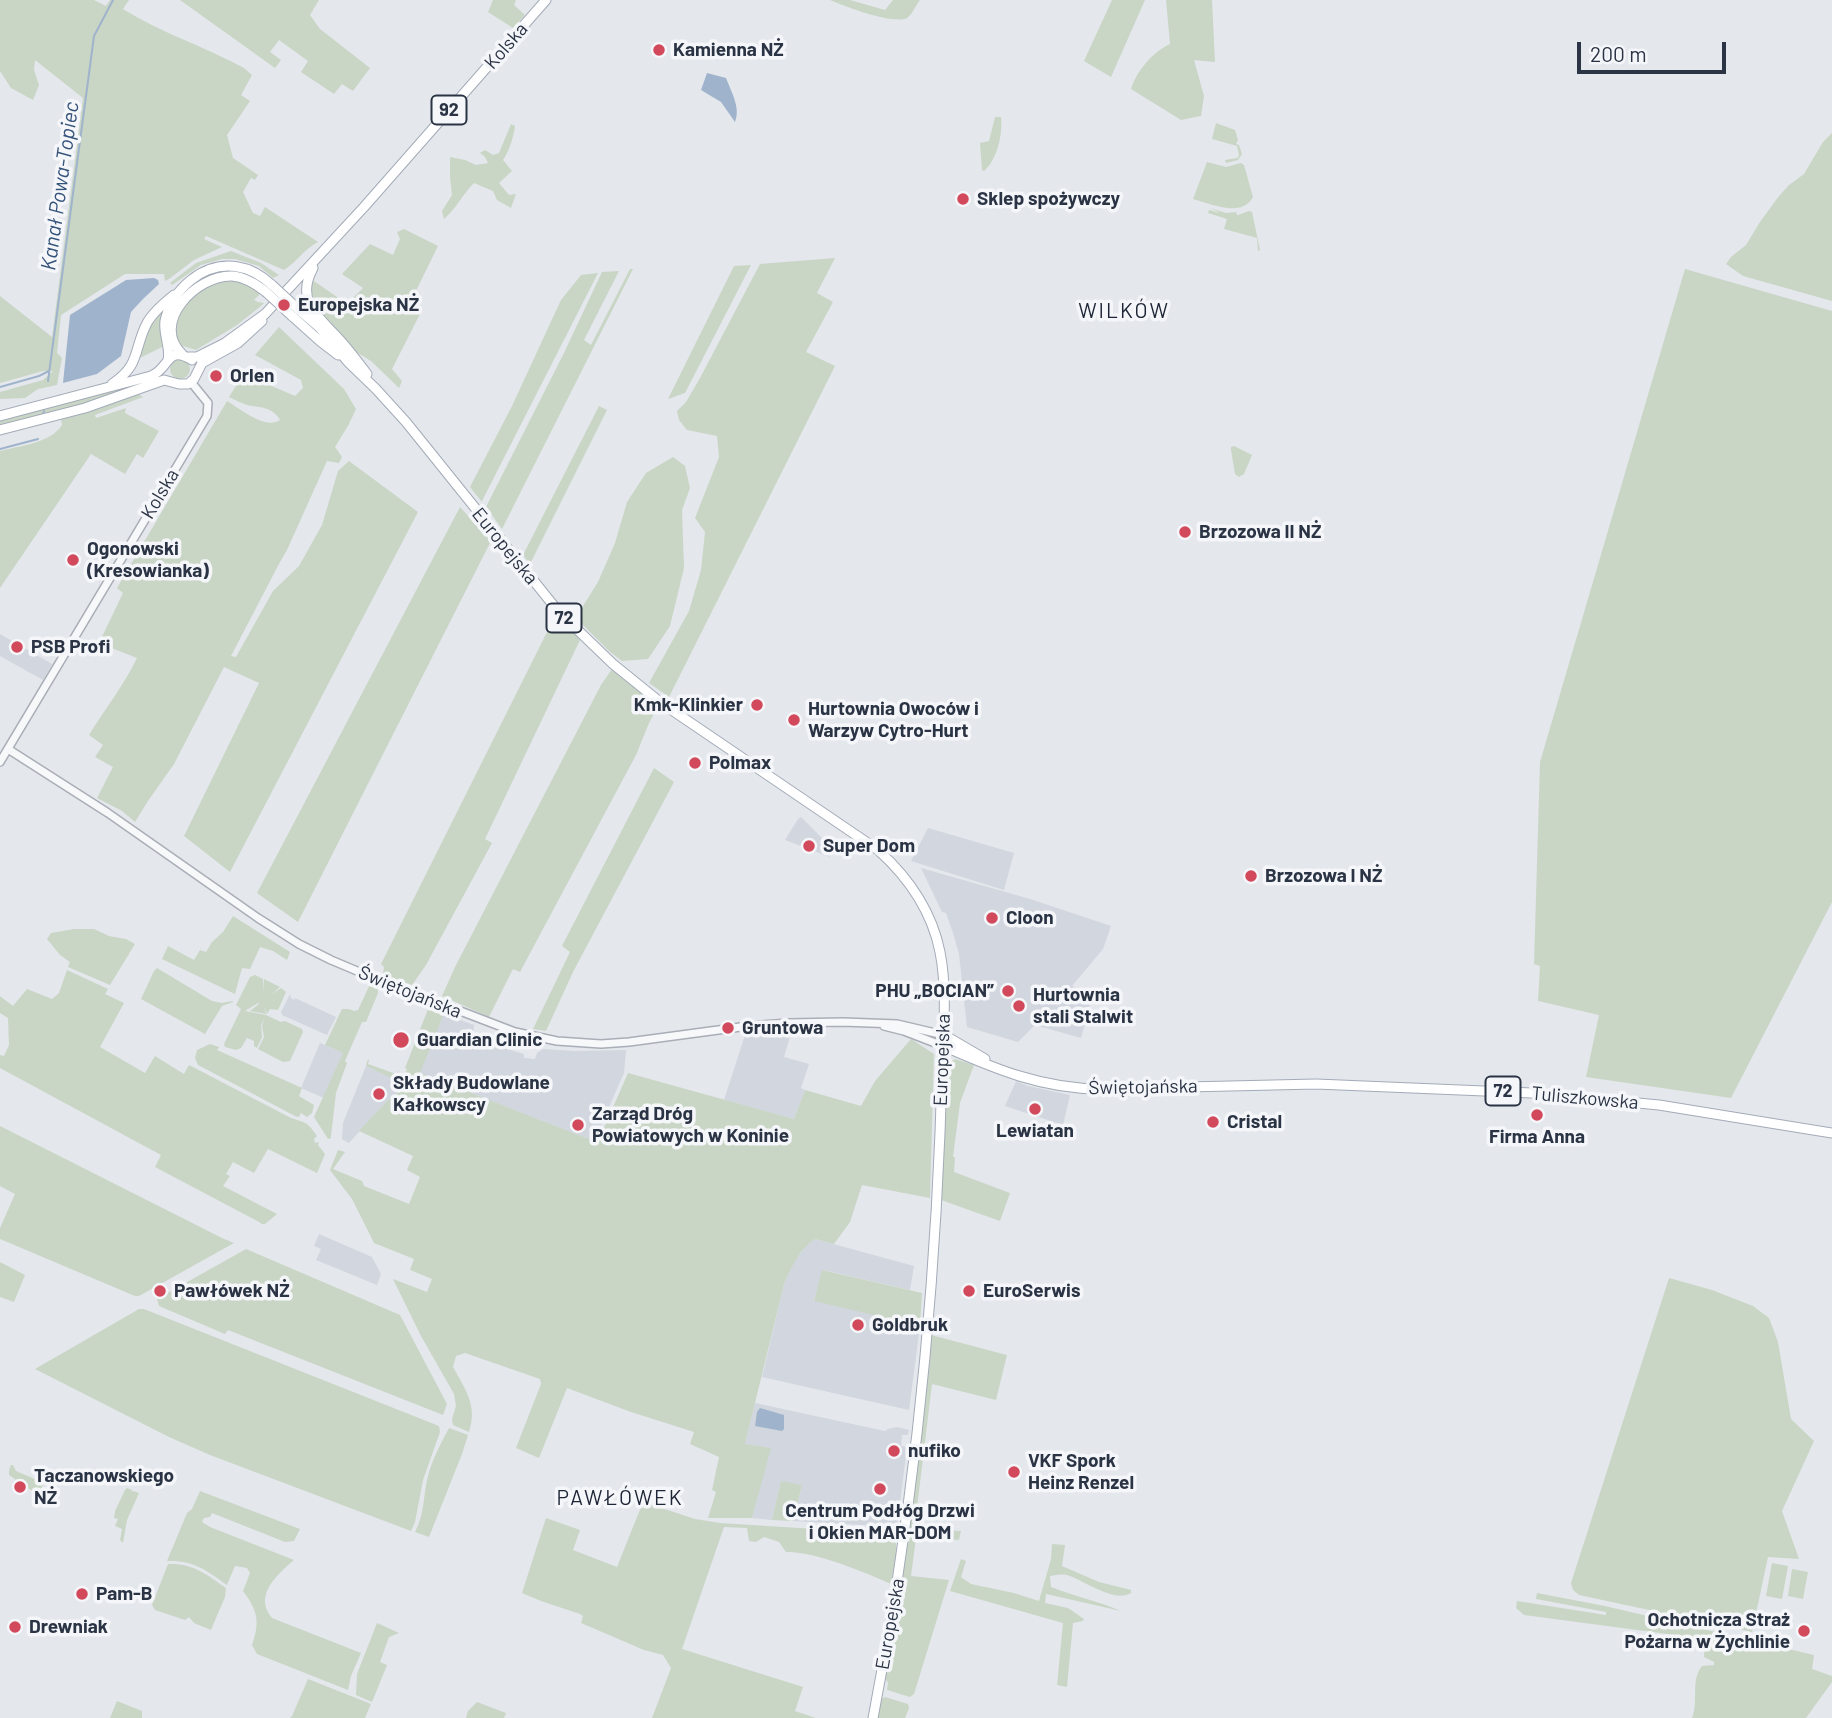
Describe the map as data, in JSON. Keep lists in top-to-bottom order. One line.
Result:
{"streets":{"main road":["Kolska","92","Europejska","72","Świętojańska","Tuliszkowska"]},"crossings":[["Kolska","92"],["Kolska","Europejska"],["Kolska","72"],["Kolska","Świętojańska"],["92","Europejska"],["Europejska","72"],["Europejska","Świętojańska"],["Świętojańska","Tuliszkowska"]],"districts":["WILKÓW","PAWŁÓWEK"],"water":["Kanał Powa-Topiec"],"places":["Kamienna NŻ","Sklep spożywczy","Europejska NŻ","Orlen","Brzozowa II NŻ","Ogonowski (Kresowianka)","PSB Profi","Kmk-Klinkier","Hurtownia Owoców i Warzyw Cytro-Hurt","Polmax","Super Dom","Brzozowa I NŻ","Cloon","PHU „BOCIAN”","Hurtownia stali Stalwit","Gruntowa","Guardian Clinic","Składy Budowlane Kałkowscy","Lewiatan","Firma Anna","Cristal","Zarząd Dróg Powiatowych w Koninie","Pawłówek NŻ","EuroSerwis","Goldbruk","nufiko","VKF Spork Heinz Renzel","Taczanowskiego NŻ","Centrum Podłóg Drzwi i Okien MAR-DOM","Pam-B","Drewniak","Ochotnicza Straż Pożarna w Żychlinie"],"scale_bar":"200 m"}
